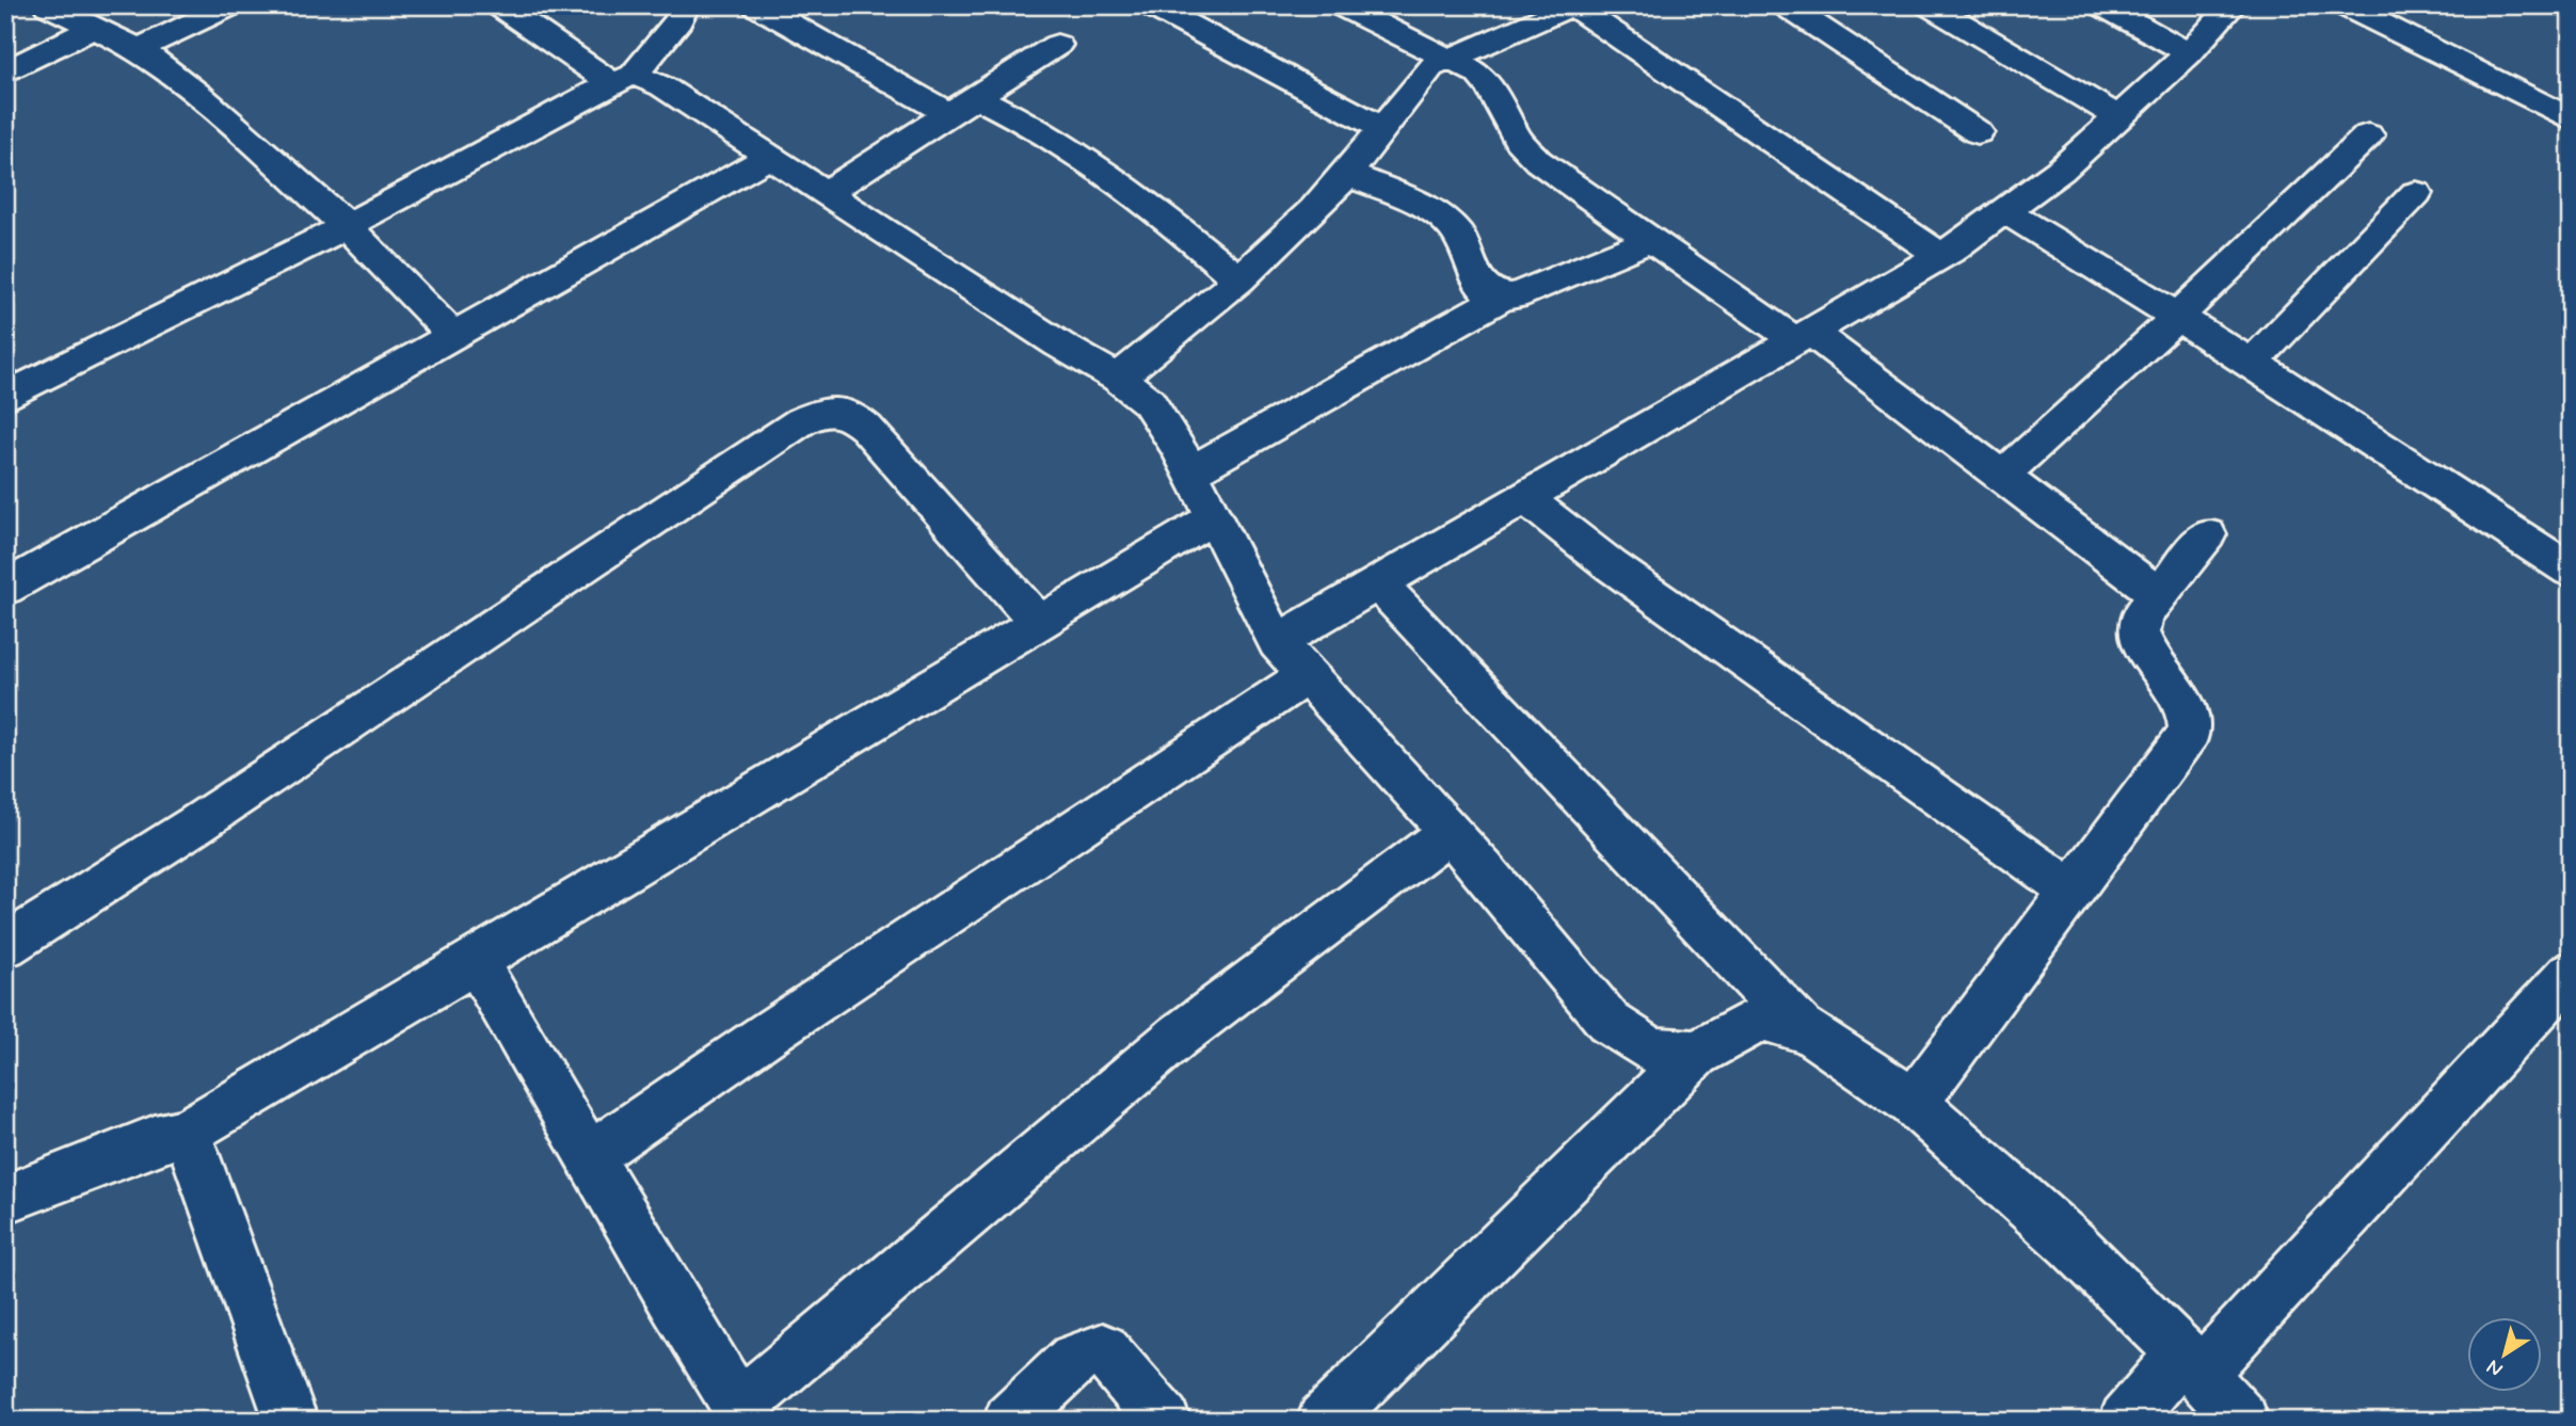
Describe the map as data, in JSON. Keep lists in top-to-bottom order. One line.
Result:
{"north":"bottom left"}
